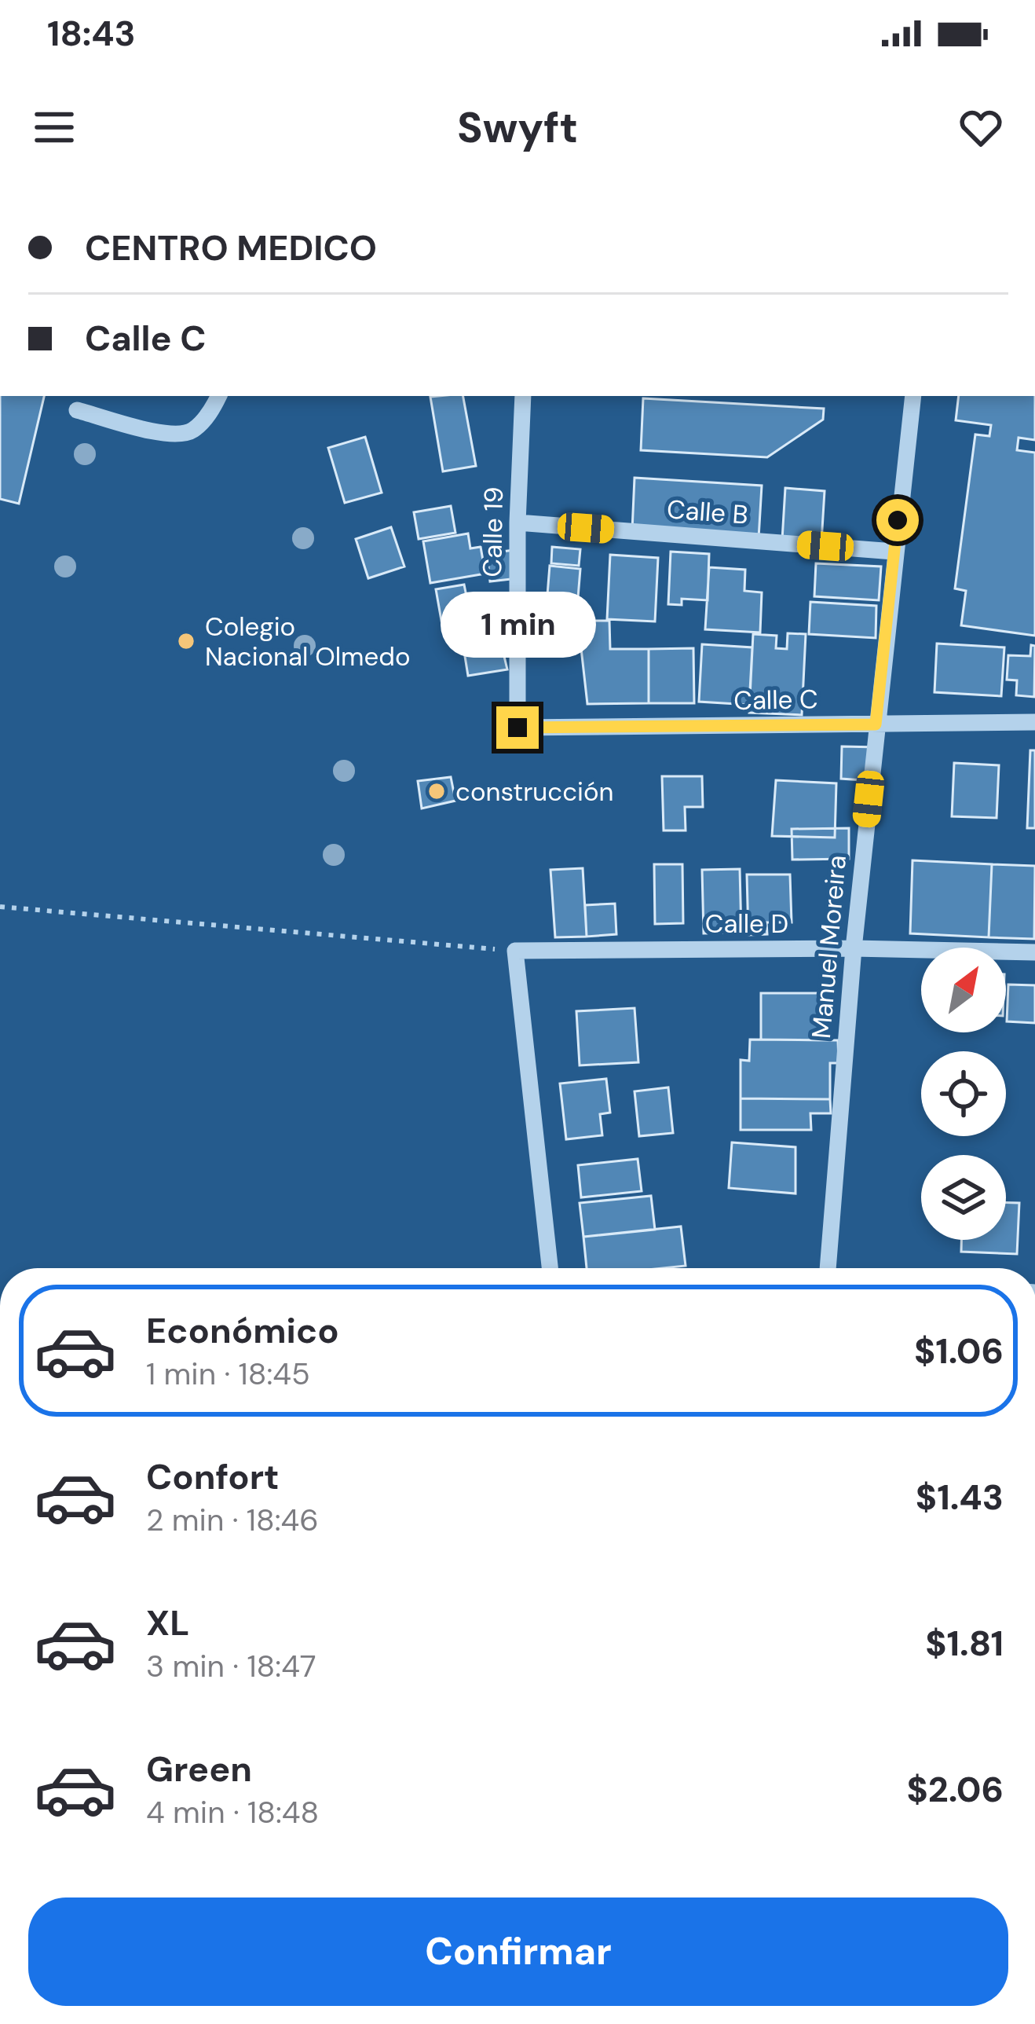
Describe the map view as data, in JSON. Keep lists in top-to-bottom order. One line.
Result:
{"streets":{"street":["Calle B","Calle 19","Calle C","Calle D","Manuel Moreira"]},"crossings":[["Calle B","Calle 19"],["Calle B","Manuel Moreira"],["Calle 19","Calle C"],["Calle C","Manuel Moreira"],["Calle D","Manuel Moreira"]],"places":["Colegio Nacional Olmedo","construcción"],"north":"top right","page":{"status":"18:43","header":"Swyft","banner":["CENTRO MEDICO","Calle C"],"bubble":"1 min","list":[{"name":"Económico","note":"1 min · 18:45","value":"$1.06"},{"name":"Confort","note":"2 min · 18:46","value":"$1.43"},{"name":"XL","note":"3 min · 18:47","value":"$1.81"},{"name":"Green","note":"4 min · 18:48","value":"$2.06"}],"buttons":"Confirmar"}}
